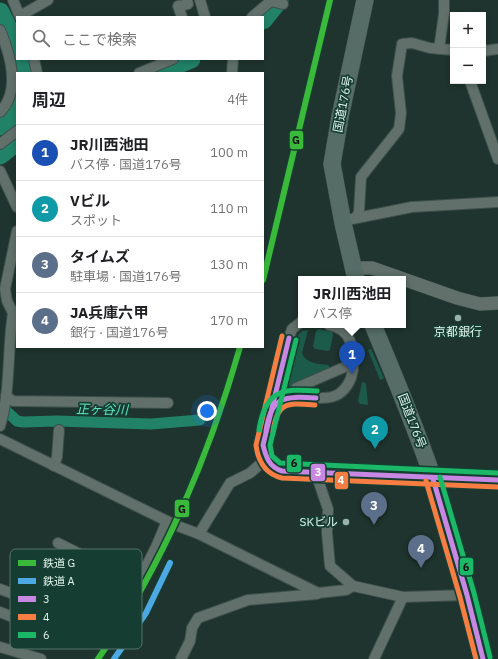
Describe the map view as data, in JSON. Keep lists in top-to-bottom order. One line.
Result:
{"streets":{"highway":["国道176号"]},"water":["正ヶ谷川"],"places":["京都銀行","SKビル"],"lines":["rail line G","transit line 4","transit line 3","transit line 6","rail line A"],"legend":["鉄道 G","鉄道 A","3","4","6"],"page":{"map_buttons":["+","−"],"search":"ここで検索","heading":["周辺","4件"],"list":[{"mark":"1","name":"JR川西池田","note":"バス停 · 国道176号","value":"100 m"},{"mark":"2","name":"Vビル","note":"スポット","value":"110 m"},{"mark":"3","name":"タイムズ","note":"駐車場 · 国道176号","value":"130 m"},{"mark":"4","name":"JA兵庫六甲","note":"銀行 · 国道176号","value":"170 m"}],"popup":["JR川西池田","バス停"],"pins":["1","2","3","4"]}}
